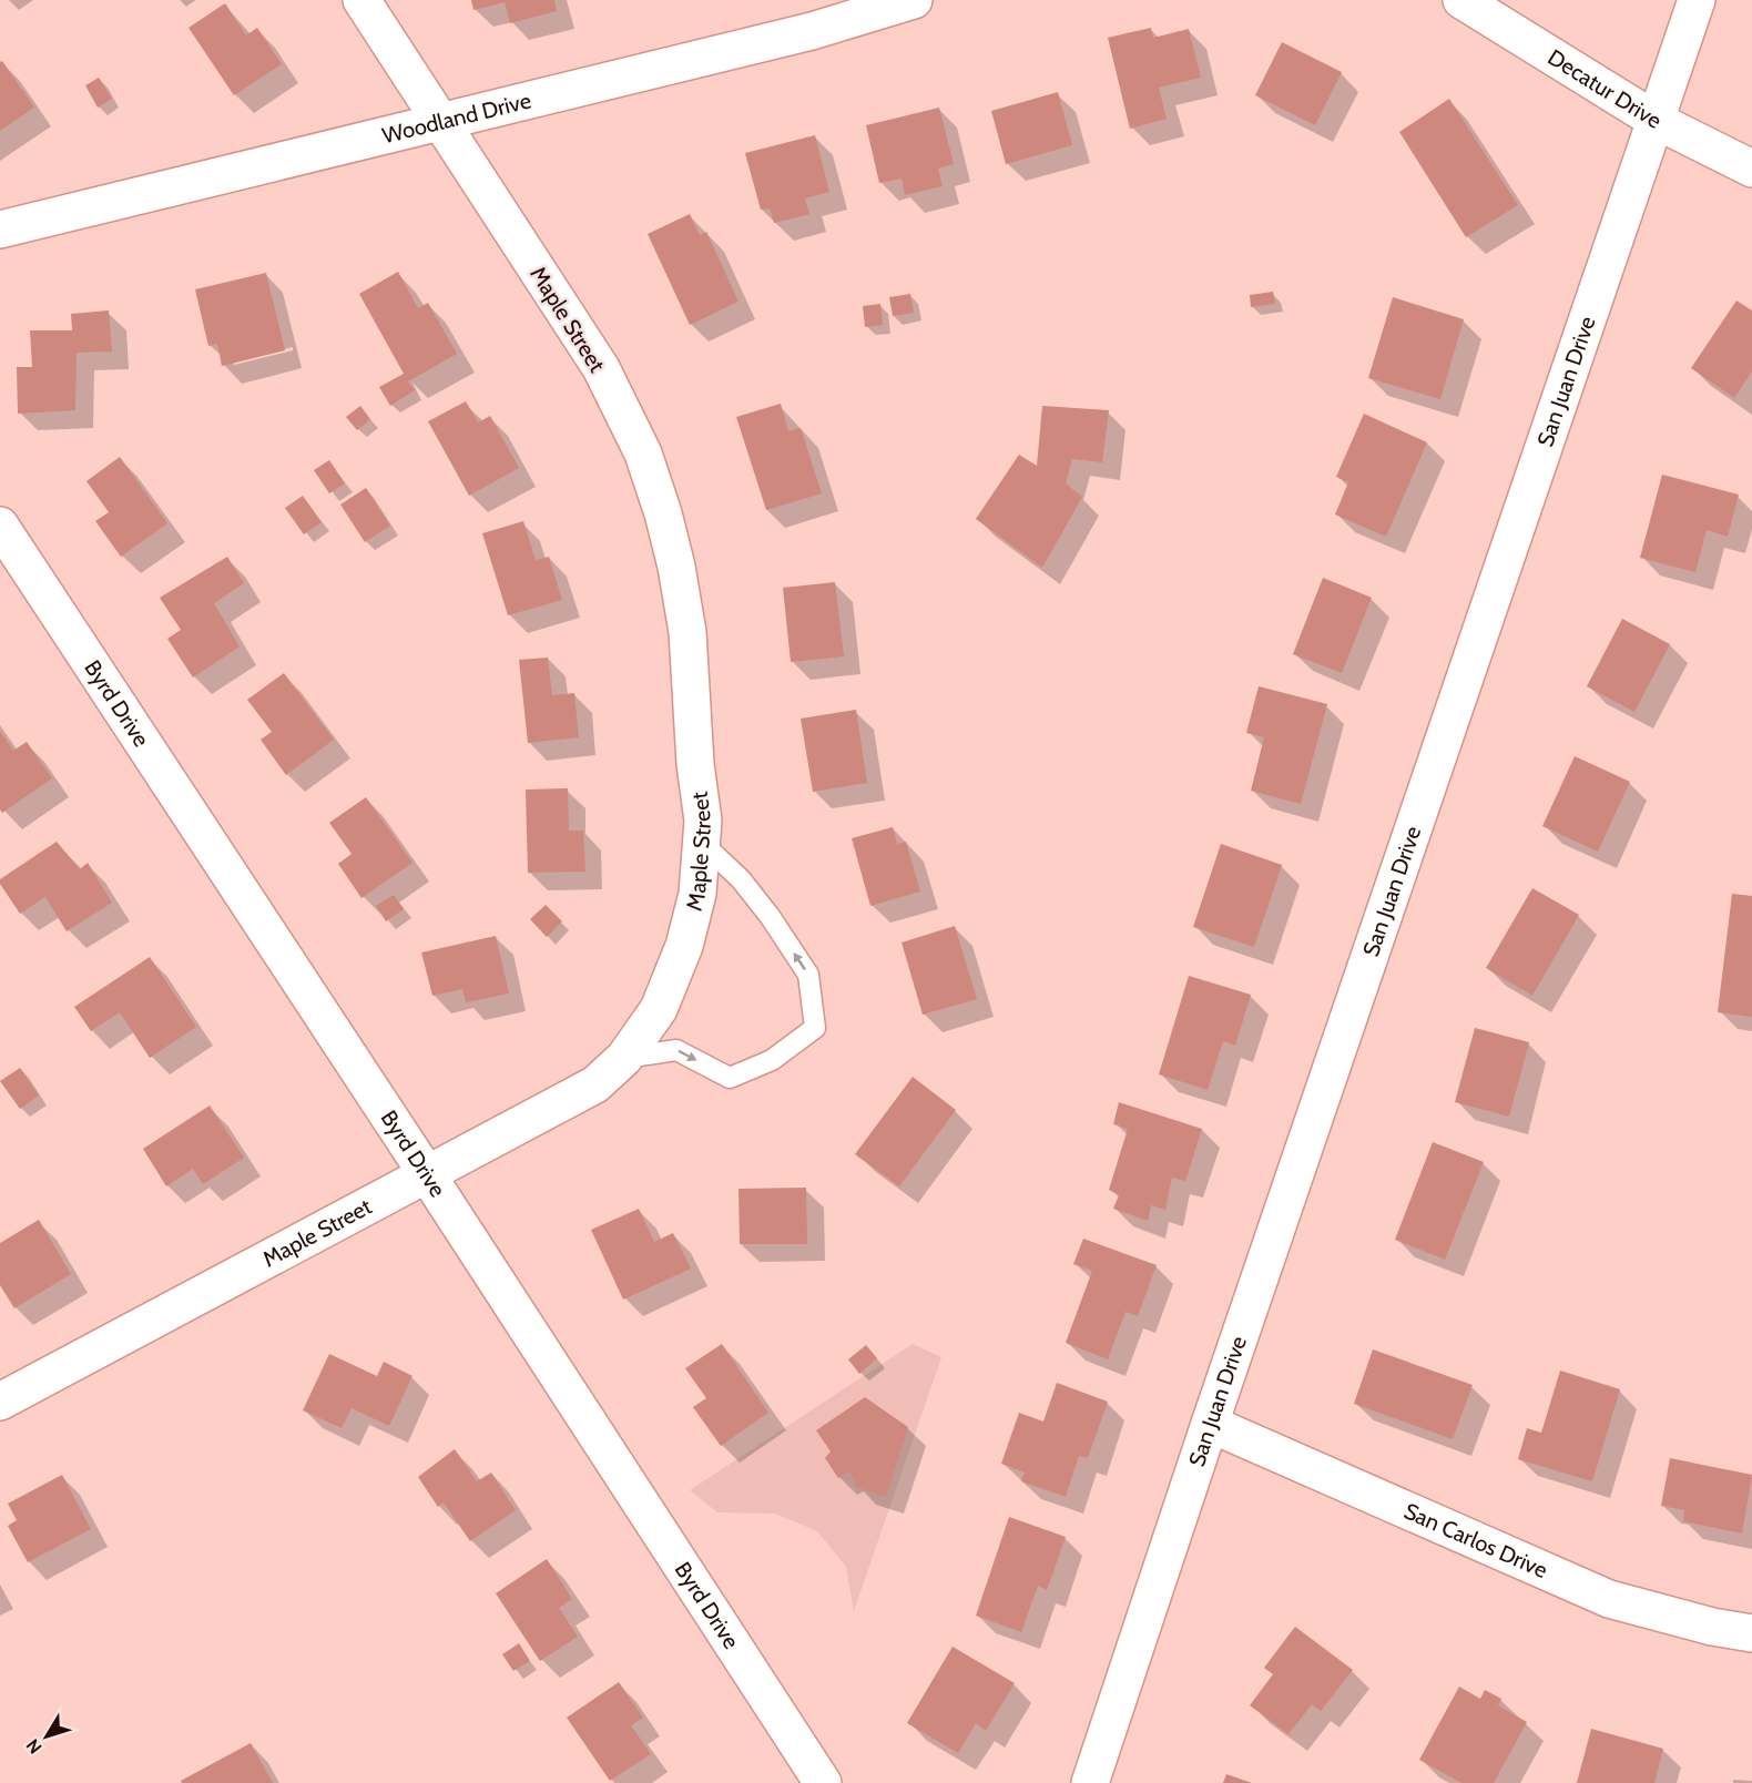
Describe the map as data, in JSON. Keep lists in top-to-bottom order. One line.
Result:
{"streets":{"street":["Decatur Drive","Woodland Drive","Maple Street","San Juan Drive","Byrd Drive","San Carlos Drive"]},"crossings":[["Decatur Drive","San Juan Drive"],["Woodland Drive","Maple Street"],["Maple Street","Byrd Drive"],["San Juan Drive","San Carlos Drive"]],"north":"bottom left"}
